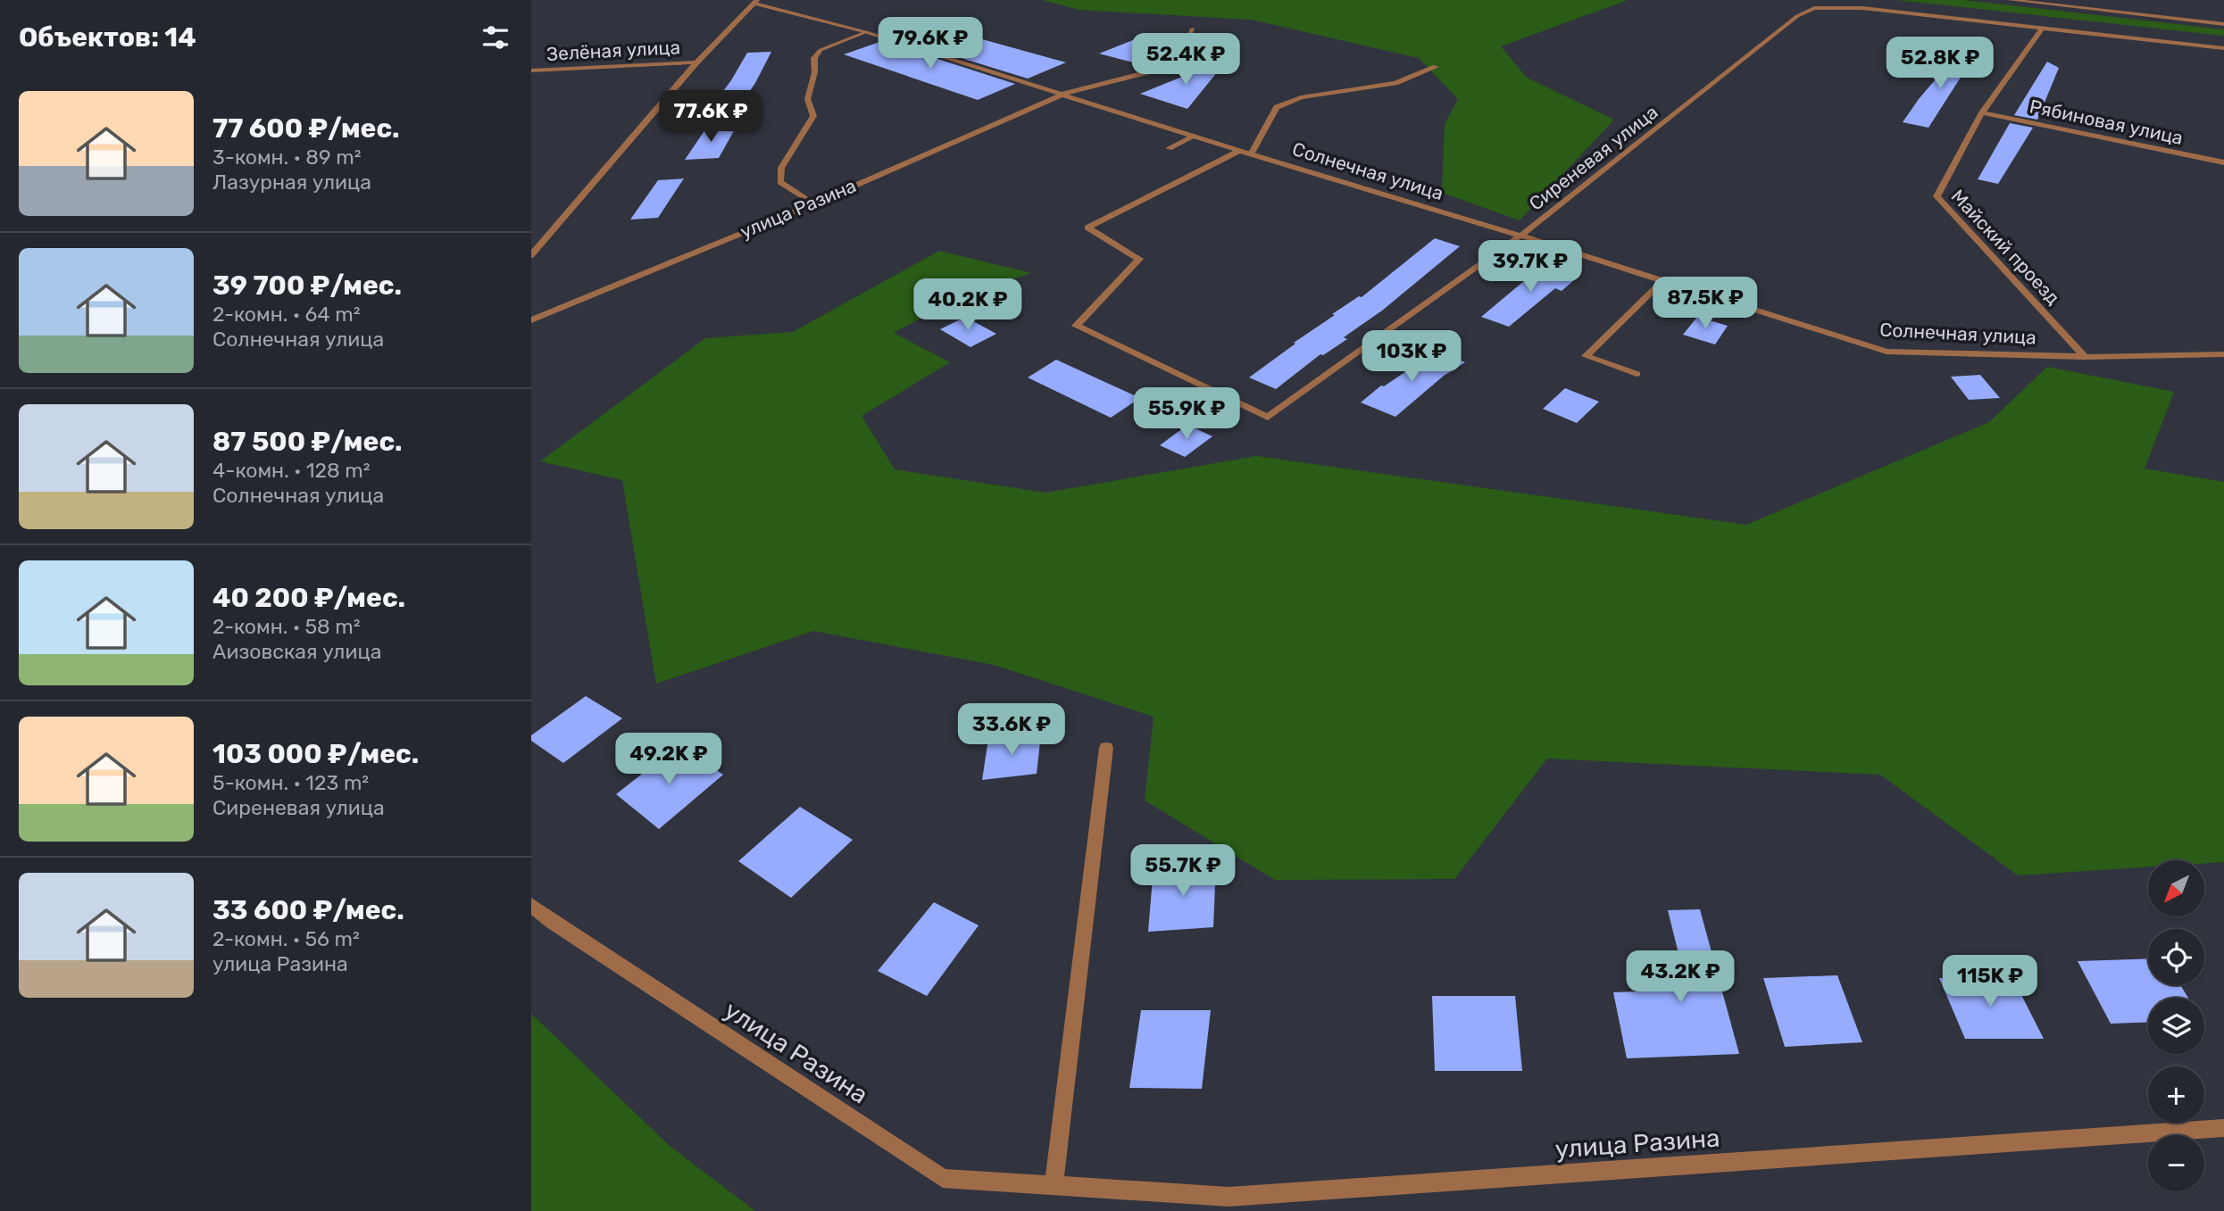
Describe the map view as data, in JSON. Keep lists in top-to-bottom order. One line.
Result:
{"streets":{"street":["Зелёная улица","Рябиновая улица","Сиреневая улица","Солнечная улица","улица Разина","Майский проезд"]},"crossings":[["Рябиновая улица","Майский проезд"],["Сиреневая улица","Солнечная улица"],["Сиреневая улица","Майский проезд"],["Солнечная улица","улица Разина"],["Солнечная улица","Майский проезд"]],"north":"bottom left","page":{"heading":"Объектов: 14","price":["79.6K ₽","52.4K ₽","52.8K ₽","77.6K ₽","39.7K ₽","87.5K ₽","40.2K ₽","103K ₽","55.9K ₽","33.6K ₽","49.2K ₽","55.7K ₽","43.2K ₽","115K ₽"],"list":[{"name":"77 600 ₽/мес.","note":"3-комн. · 89 m² · Лазурная улица"},{"name":"39 700 ₽/мес.","note":"2-комн. · 64 m² · Солнечная улица"},{"name":"87 500 ₽/мес.","note":"4-комн. · 128 m² · Солнечная улица"},{"name":"40 200 ₽/мес.","note":"2-комн. · 58 m² · Аизовская улица"},{"name":"103 000 ₽/мес.","note":"5-комн. · 123 m² · Сиреневая улица"},{"name":"33 600 ₽/мес.","note":"2-комн. · 56 m² · улица Разина"}],"map_buttons":["+","−"]}}
